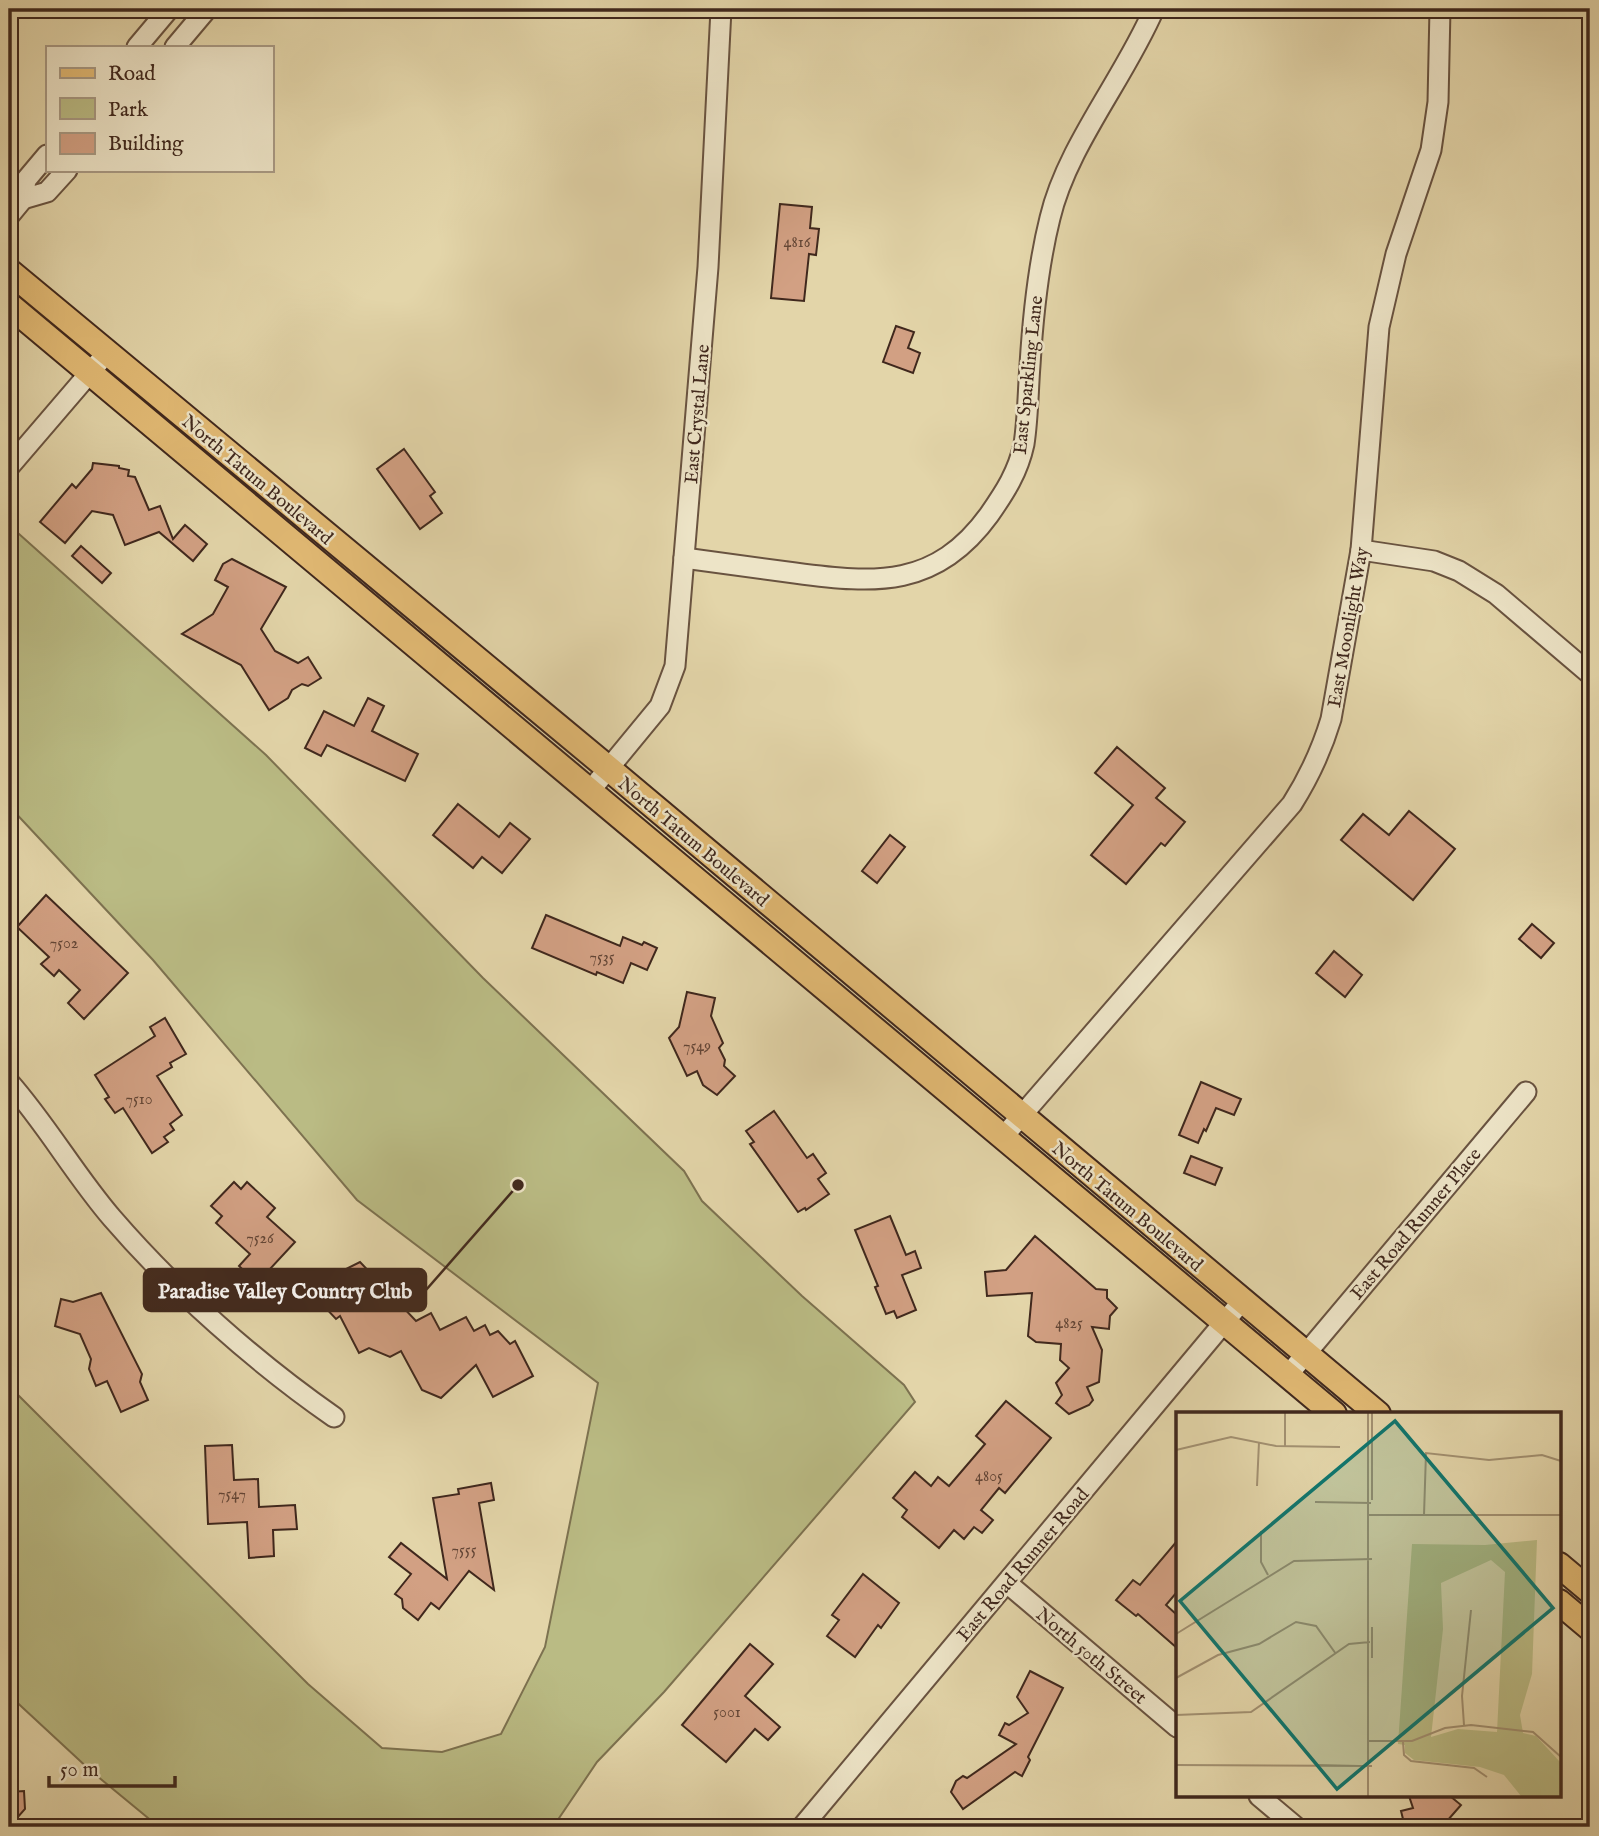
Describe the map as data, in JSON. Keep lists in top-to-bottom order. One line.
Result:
{"streets":{"main road":["North Tatum Boulevard"],"street":["East Sparkling Lane","East Crystal Lane","East Moonlight Way","East Road Runner Place","East Road Runner Road","North 50th Street"]},"crossings":[["East Sparkling Lane","East Crystal Lane"],["East Crystal Lane","North Tatum Boulevard"],["North Tatum Boulevard","East Moonlight Way"],["North Tatum Boulevard","East Road Runner Place"],["North Tatum Boulevard","East Road Runner Road"],["East Road Runner Road","North 50th Street"]],"places":["Paradise Valley Country Club"],"house_numbers":["4816","7502","7535","7549","7510","7526","4825","4805","7547","7555","5001"],"legend":["Road","Park","Building"],"scale_bar":"50 m"}
